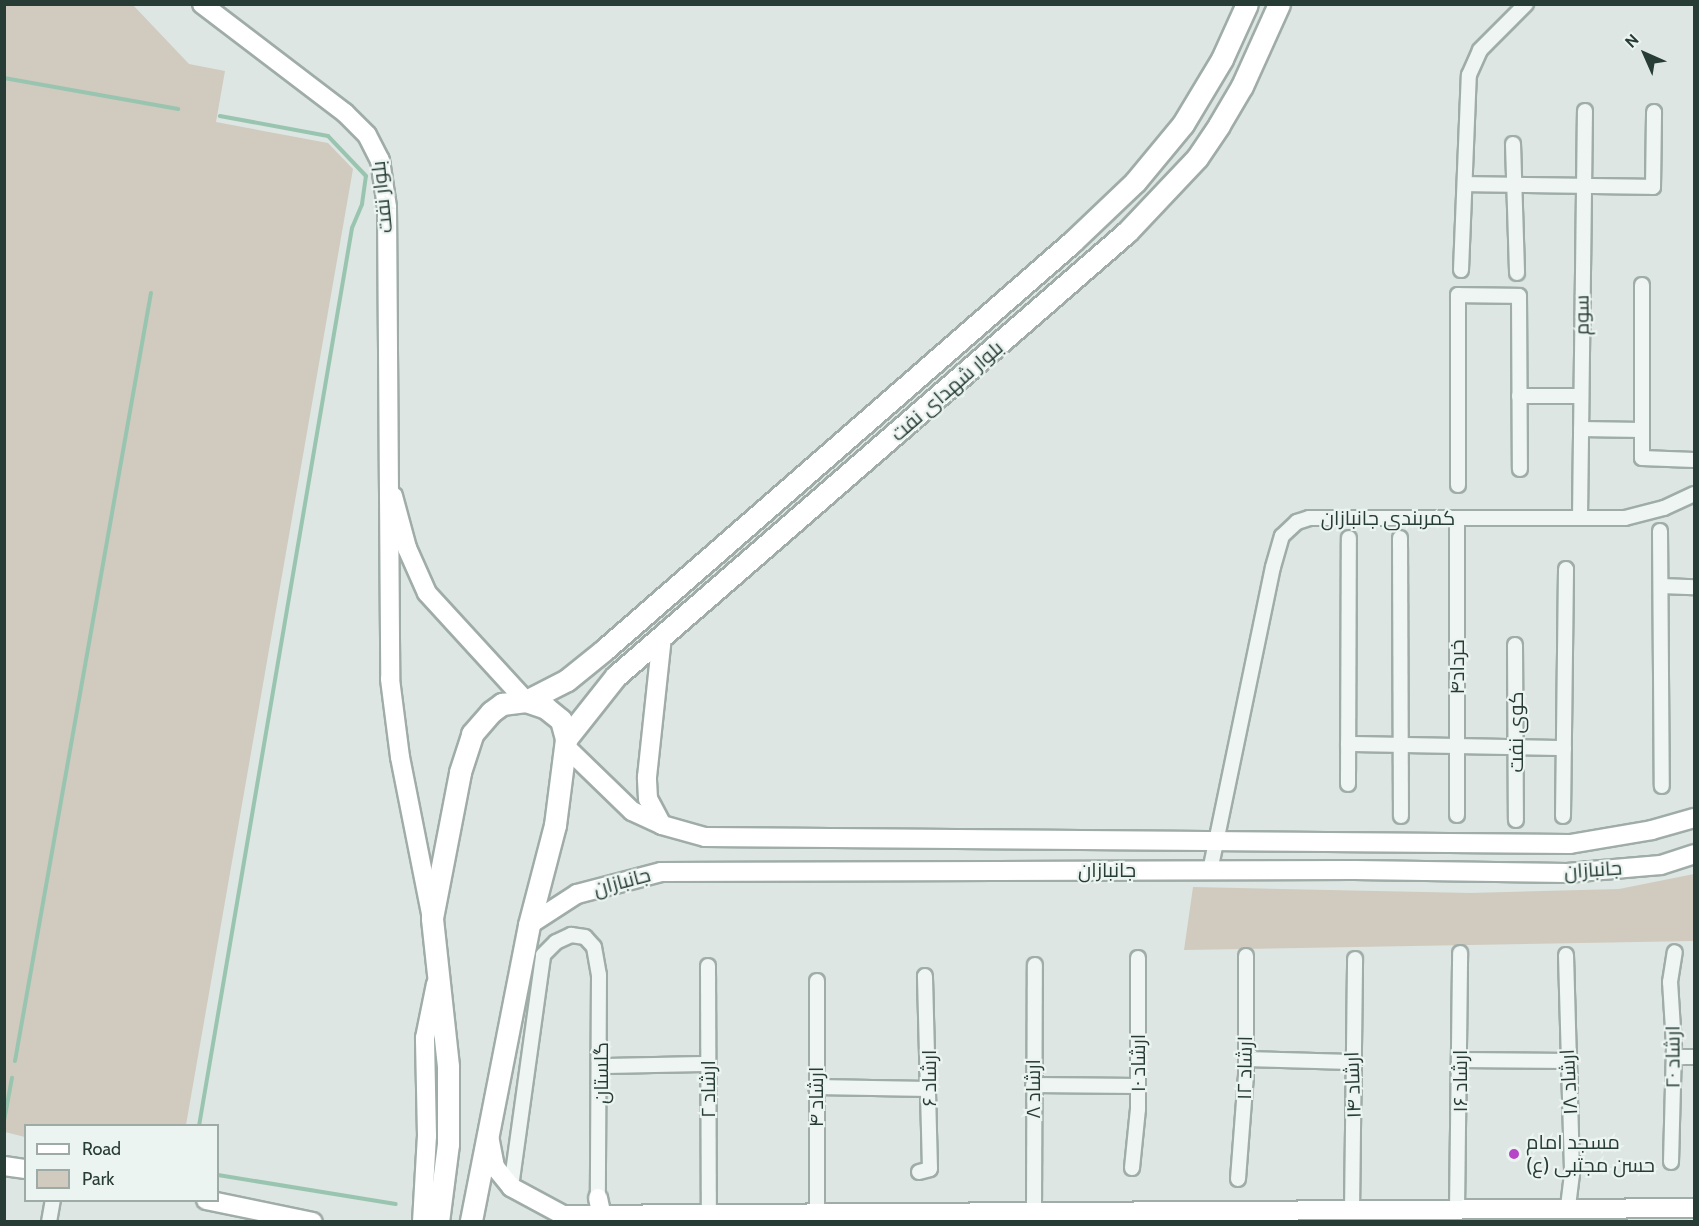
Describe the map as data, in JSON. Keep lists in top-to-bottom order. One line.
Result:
{"streets":{"main road":["بلوار شهدای نفت"],"street":["بلوار نفت","سوم","کمربندی جانبازان","خرداد۴","کوی نفت","جانبازان","ارشاد ۲۰","ارشاد ۱۰","ارشاد ۱۲","گلستان","ارشاد ۶","ارشاد ۱۶","ارشاد ۱۸","ارشاد ۱۴","ارشاد ۲","ارشاد ۸","ارشاد ۴"]},"crossings":[["سوم","کمربندی جانبازان"],["بلوار شهدای نفت","جانبازان"],["کمربندی جانبازان","خرداد۴"],["کمربندی جانبازان","جانبازان"]],"places":["مسجد امام حسن مجتبی (ع)"],"legend":["Road","Park"],"north":"top left"}
